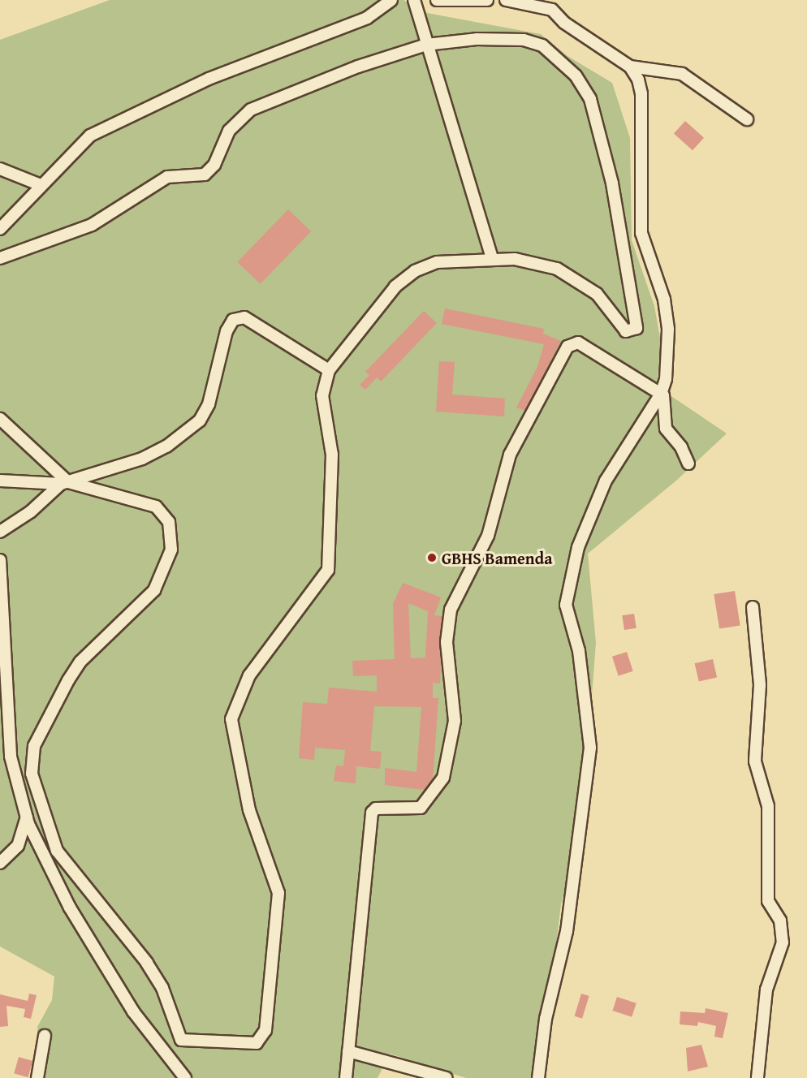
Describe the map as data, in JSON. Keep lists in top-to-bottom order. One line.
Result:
{"places":["GBHS Bamenda"]}
